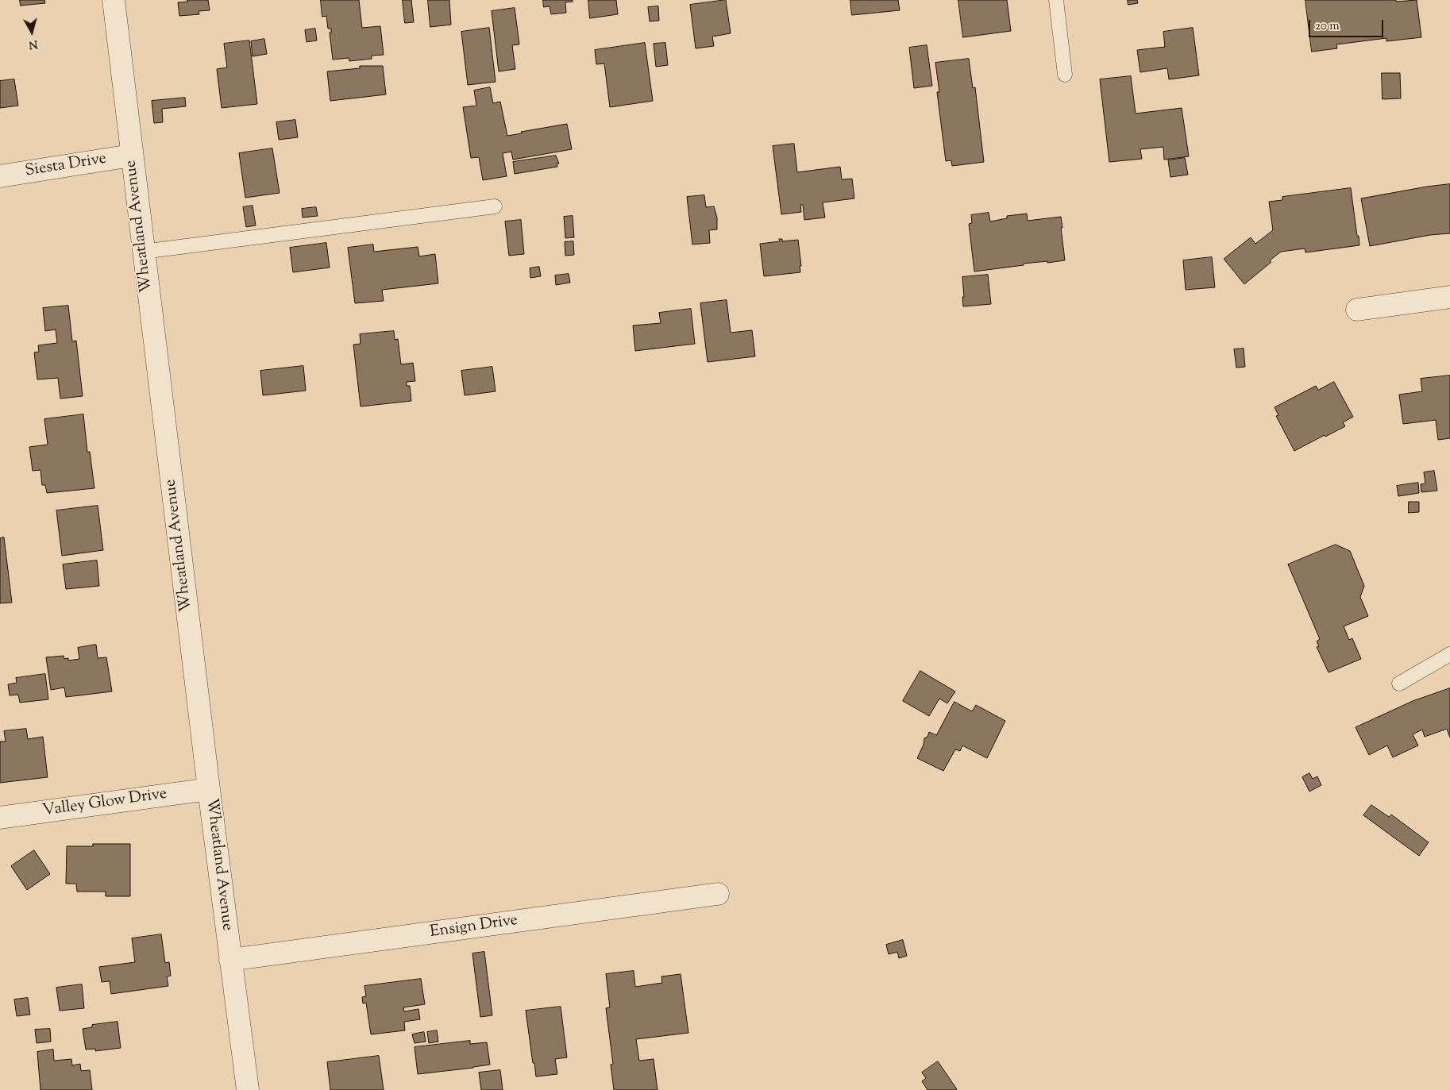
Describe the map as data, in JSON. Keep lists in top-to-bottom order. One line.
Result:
{"streets":{"street":["Siesta Drive","Wheatland Avenue","Valley Glow Drive","Ensign Drive"]},"crossings":[["Siesta Drive","Wheatland Avenue"],["Wheatland Avenue","Valley Glow Drive"],["Wheatland Avenue","Ensign Drive"]],"scale_bar":"20 m","north":"bottom"}
